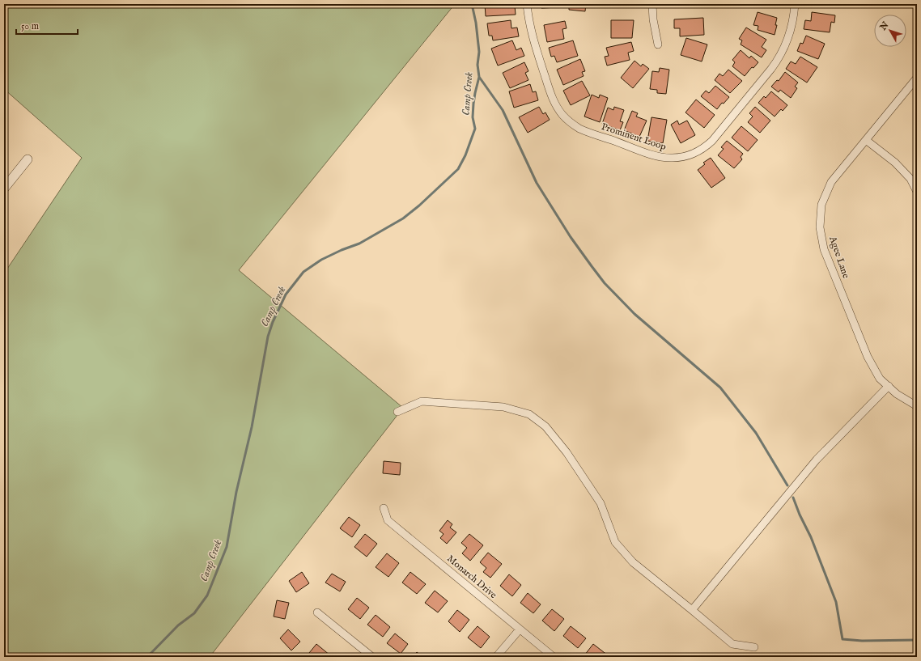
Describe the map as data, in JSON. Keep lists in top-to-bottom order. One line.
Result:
{"streets":{"street":["Prominent Loop","Agee Lane","Monarch Drive"]},"water":["Camp Creek"],"scale_bar":"50 m","north":"top left"}
